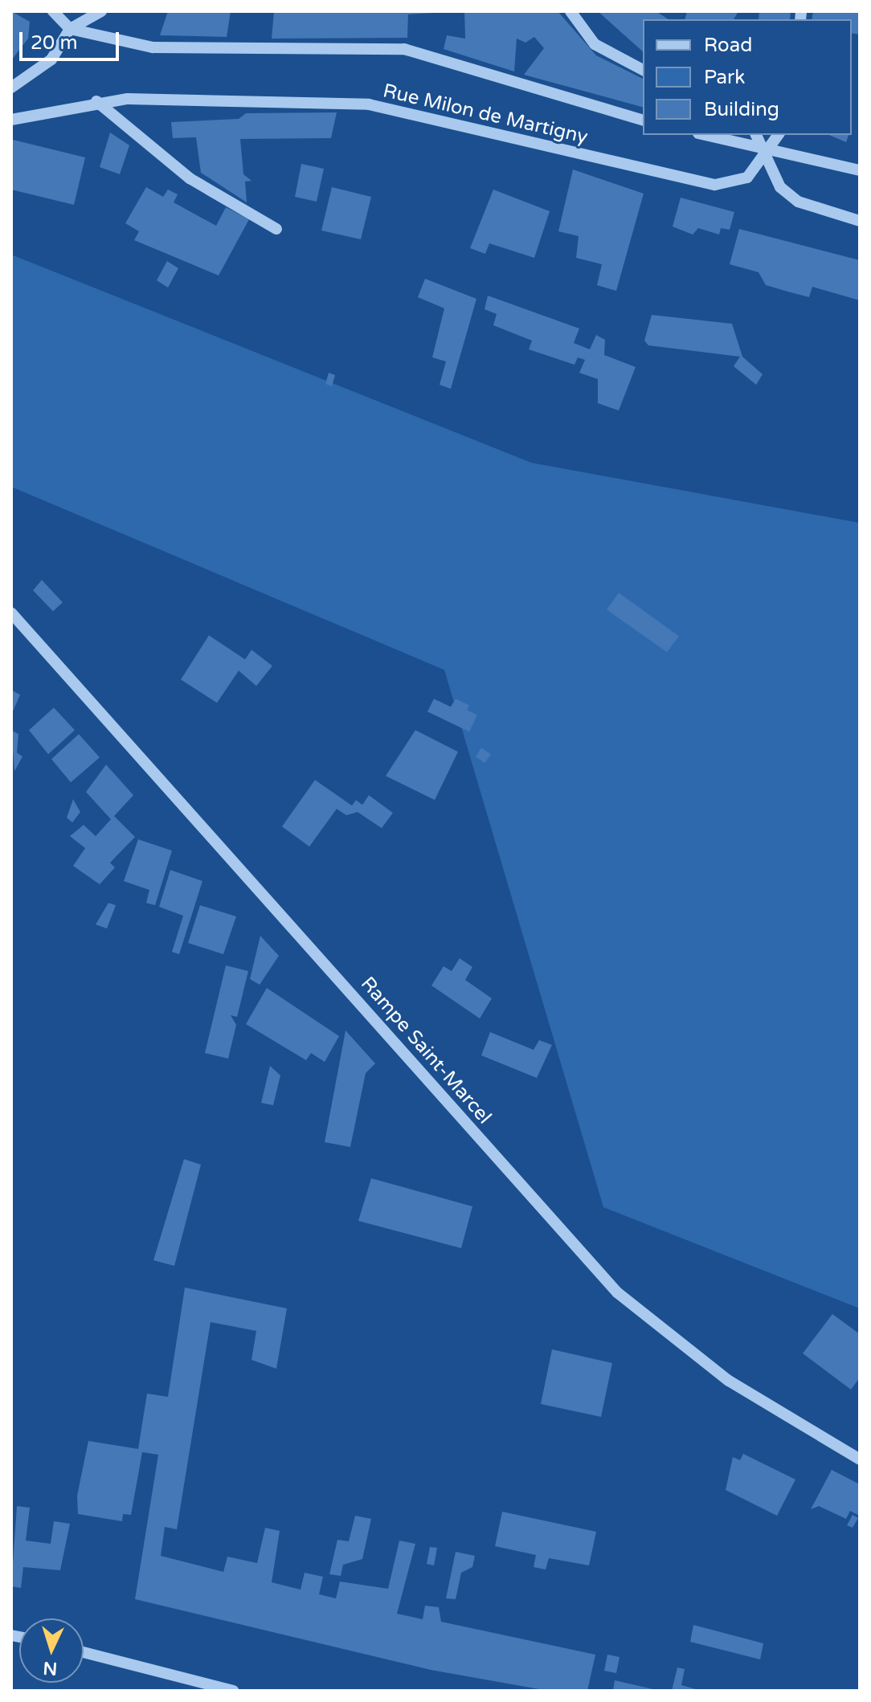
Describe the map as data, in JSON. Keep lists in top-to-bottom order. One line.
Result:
{"streets":{"street":["Rue Milon de Martigny","Rampe Saint-Marcel"]},"legend":["Road","Park","Building"],"scale_bar":"20 m","north":"bottom"}
